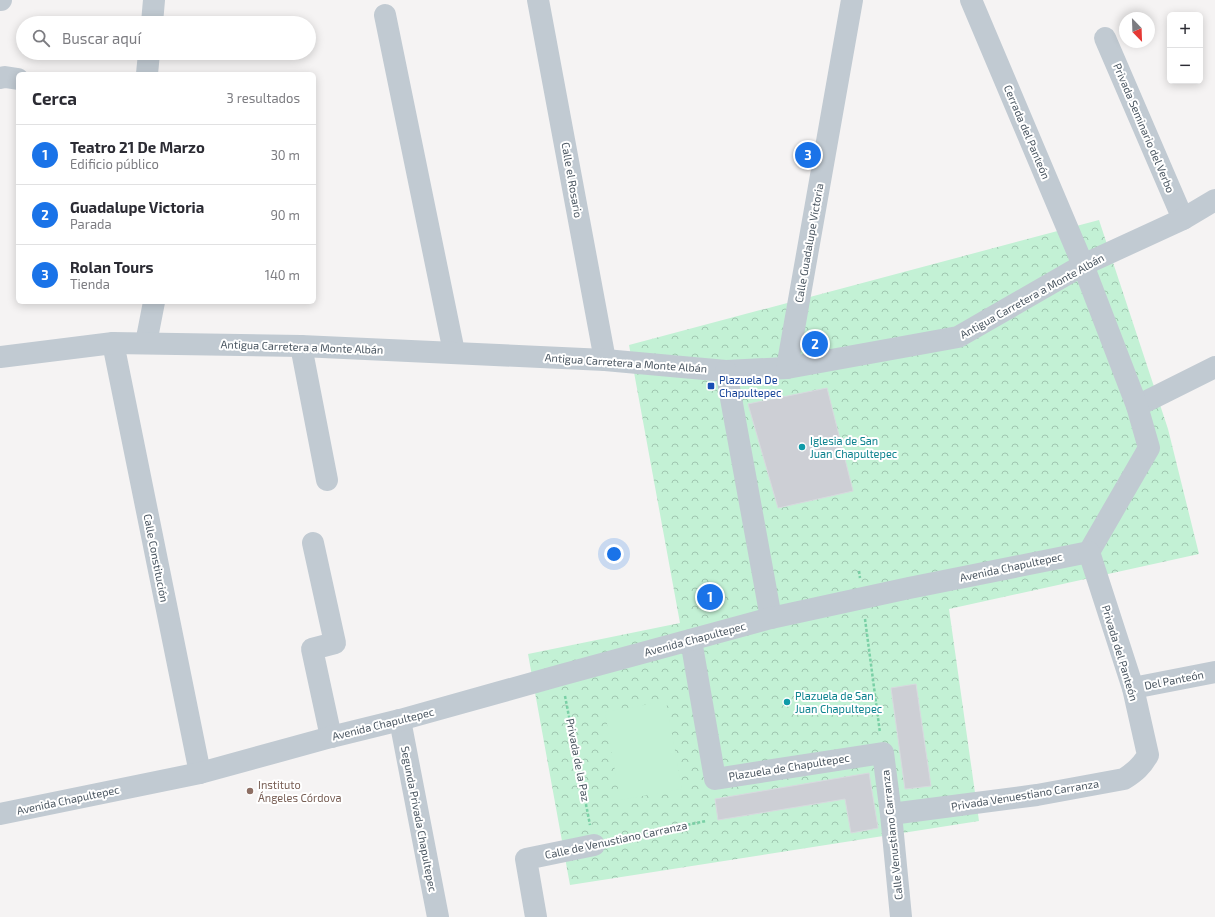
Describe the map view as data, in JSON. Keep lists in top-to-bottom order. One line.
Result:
{"streets":{"street":["Privada Seminario del Verbo","Cerrada del Panteón","Calle el Rosario","Calle Guadalupe Victoria","Antigua Carretera a Monte Albán","Calle Constitución","Avenida Chapultepec","Privada del Panteón","Del Panteón","Plazuela de Chapultepec","Privada Venuestiano Carranza","Segunda Privada Chapultepec","Calle Venustiano Carranza","Calle de Venustiano Carranza"],"path":["Privada de la Paz"]},"crossings":[["Privada Seminario del Verbo","Antigua Carretera a Monte Albán"],["Cerrada del Panteón","Antigua Carretera a Monte Albán"],["Calle el Rosario","Antigua Carretera a Monte Albán"],["Calle Guadalupe Victoria","Antigua Carretera a Monte Albán"],["Antigua Carretera a Monte Albán","Calle Constitución"],["Calle Constitución","Avenida Chapultepec"],["Avenida Chapultepec","Privada del Panteón"],["Avenida Chapultepec","Privada de la Paz"],["Avenida Chapultepec","Plazuela de Chapultepec"],["Avenida Chapultepec","Segunda Privada Chapultepec"],["Privada del Panteón","Del Panteón"],["Privada del Panteón","Privada Venuestiano Carranza"],["Privada de la Paz","Calle de Venustiano Carranza"],["Plazuela de Chapultepec","Calle Venustiano Carranza"],["Privada Venuestiano Carranza","Calle Venustiano Carranza"]],"places":{"transit":["Plazuela De Chapultepec"],"other":["Iglesia de San Juan Chapultepec","Plazuela de San Juan Chapultepec","Instituto Ángeles Córdova"]},"north":"bottom right","page":{"map_buttons":["+","−"],"search":"Buscar aquí","heading":["Cerca","3 resultados"],"list":[{"mark":"1","name":"Teatro 21 De Marzo","note":"Edificio público","value":"30 m"},{"mark":"2","name":"Guadalupe Victoria","note":"Parada","value":"90 m"},{"mark":"3","name":"Rolan Tours","note":"Tienda","value":"140 m"}],"pins":["3","2","1"]}}
